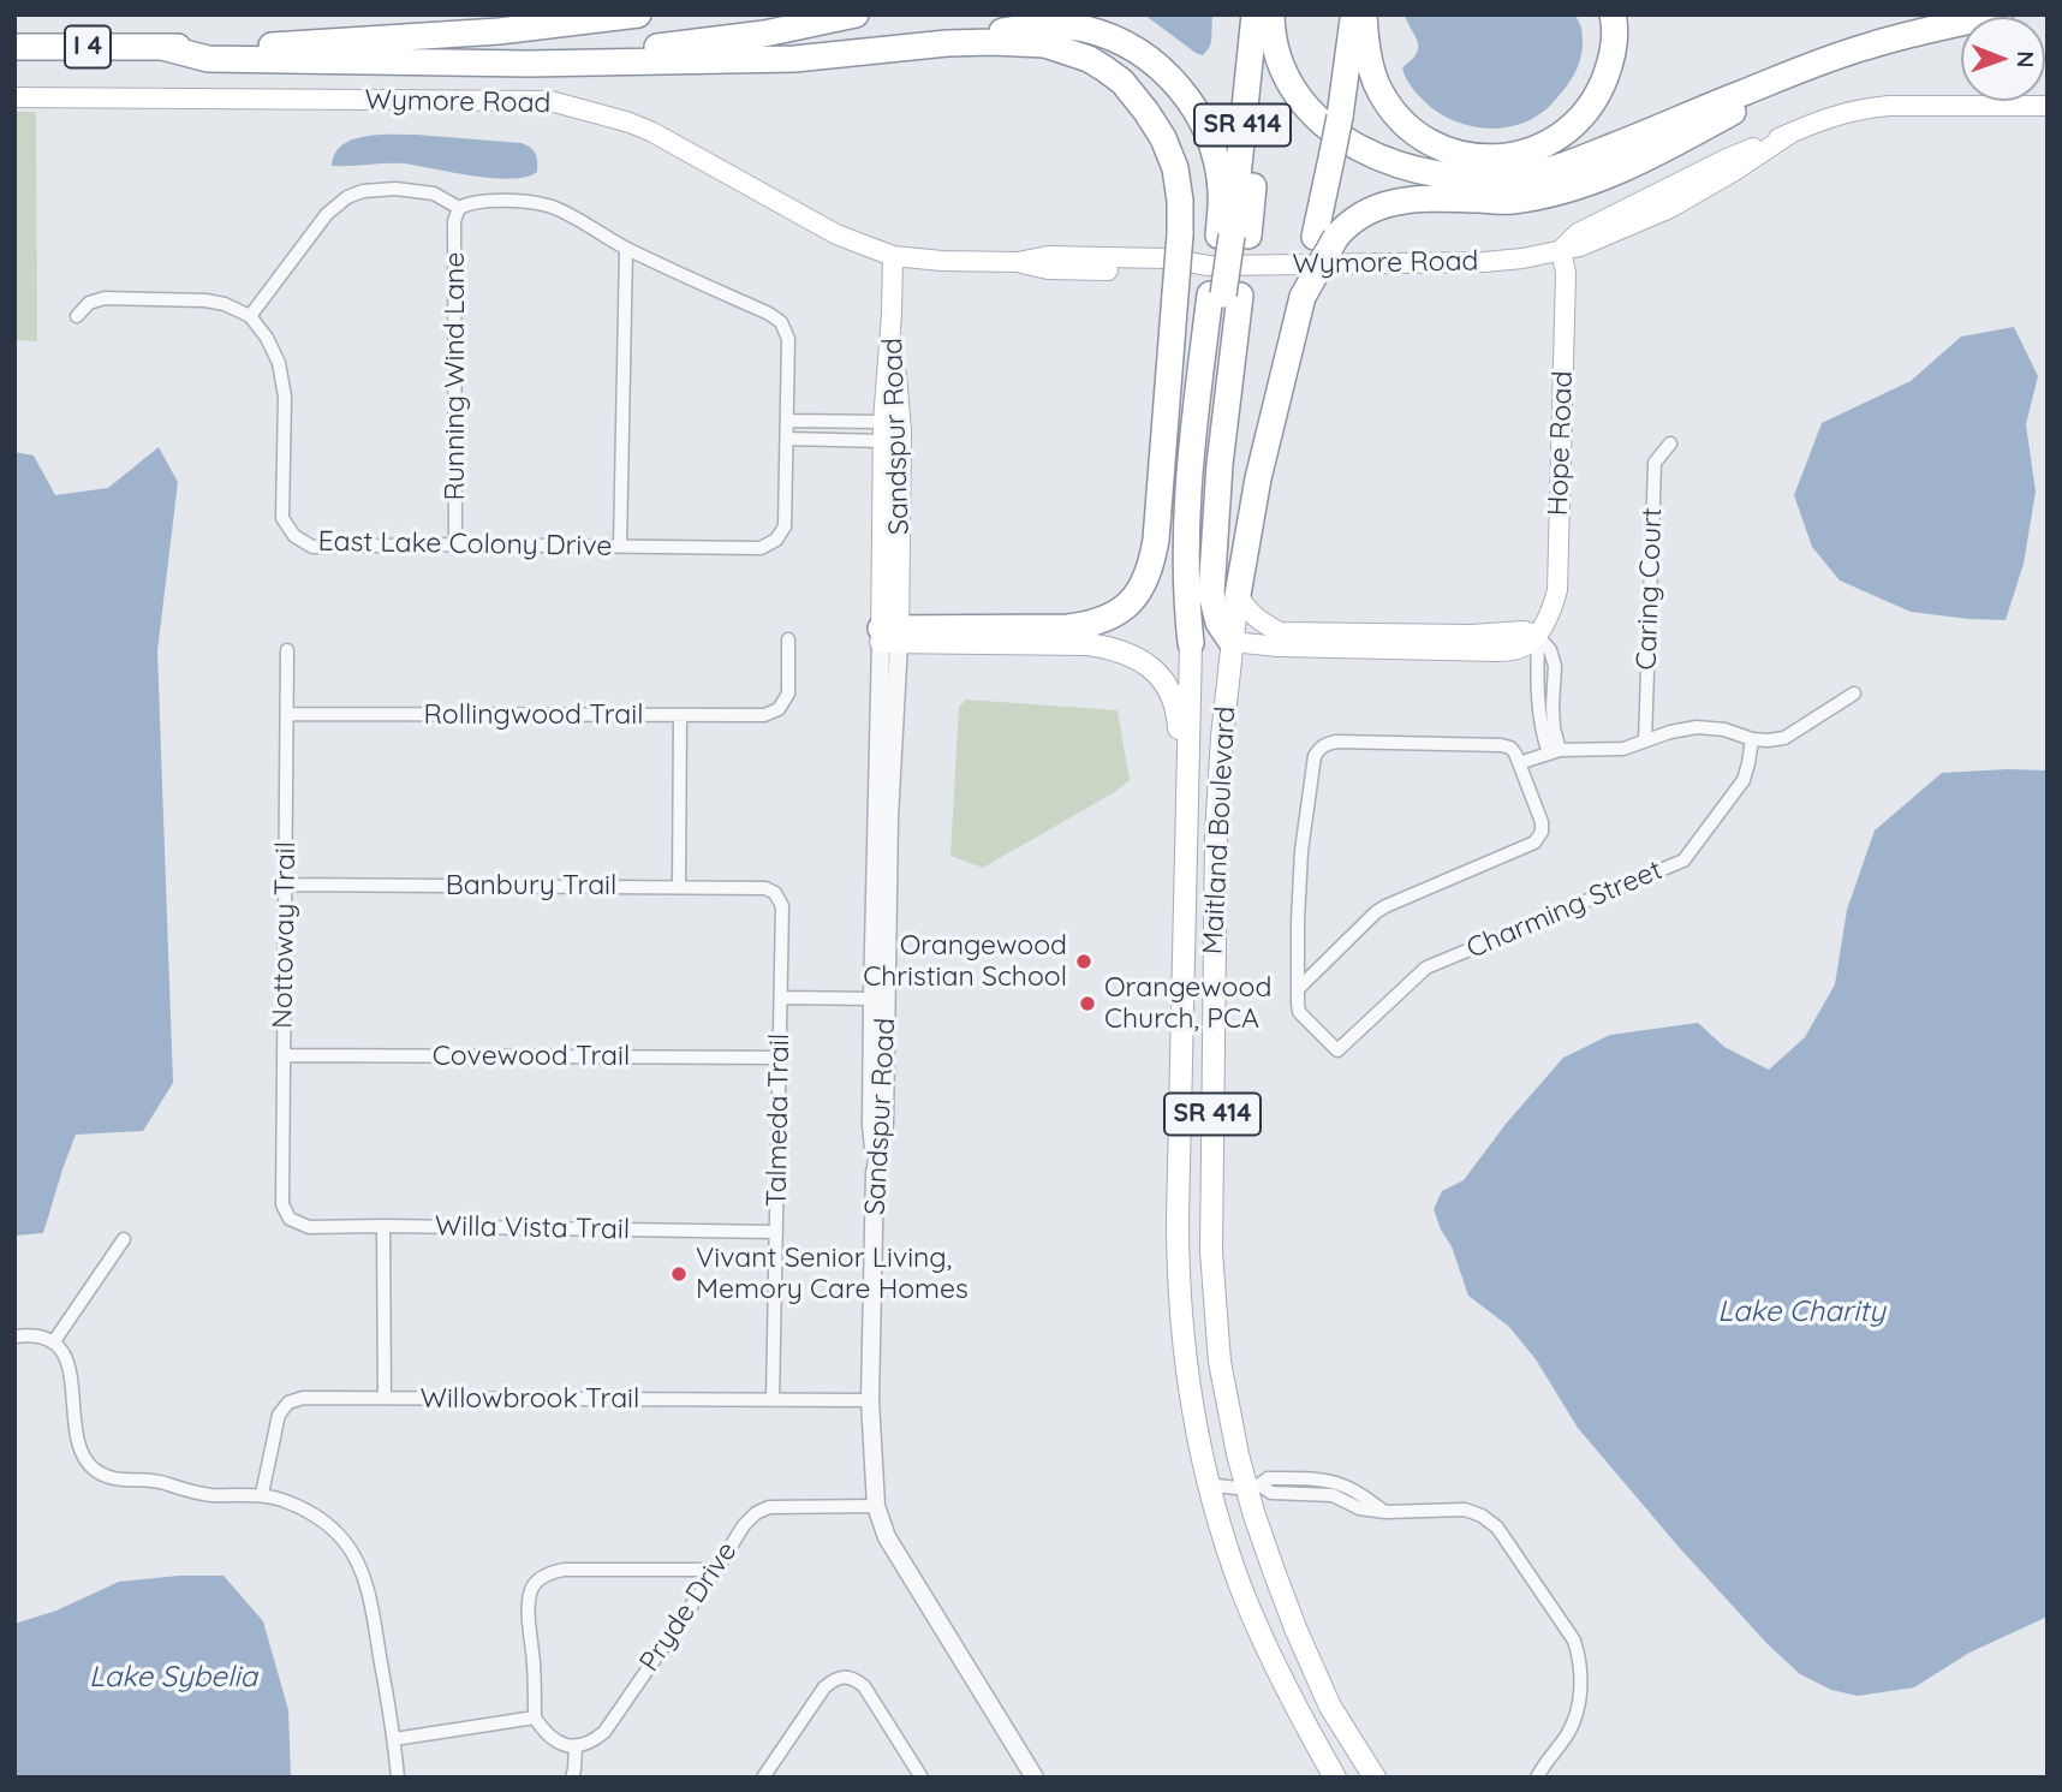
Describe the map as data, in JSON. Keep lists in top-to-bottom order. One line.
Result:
{"streets":{"highway":["I 4","SR 414","Maitland Boulevard"],"main road":["Wymore Road","Sandspur Road","Hope Road"],"street":["Running Wind Lane","East Lake Colony Drive","Caring Court","Rollingwood Trail","Banbury Trail","Charming Street","Nottoway Trail","Covewood Trail","Talmeda Trail","Willa Vista Trail","Willowbrook Trail","Pryde Drive"]},"crossings":[["Wymore Road","Sandspur Road"],["Wymore Road","Hope Road"],["Running Wind Lane","East Lake Colony Drive"],["Sandspur Road","Willowbrook Trail"],["Sandspur Road","Pryde Drive"],["Rollingwood Trail","Nottoway Trail"],["Banbury Trail","Nottoway Trail"],["Banbury Trail","Talmeda Trail"],["Nottoway Trail","Covewood Trail"],["Nottoway Trail","Willa Vista Trail"],["Covewood Trail","Talmeda Trail"],["Talmeda Trail","Willa Vista Trail"],["Talmeda Trail","Willowbrook Trail"]],"water":["Lake Charity","Lake Sybelia"],"places":["Orangewood Christian School","Orangewood Church, PCA","Vivant Senior Living, Memory Care Homes"],"north":"right"}
